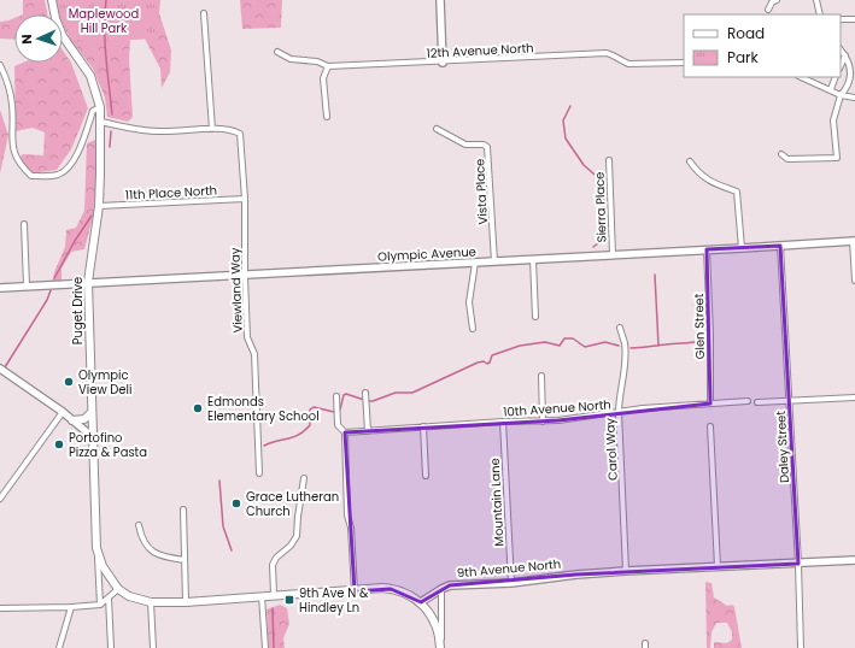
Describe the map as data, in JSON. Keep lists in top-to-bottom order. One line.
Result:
{"streets":{"main road":["Puget Drive"],"street":["12th Avenue North","Vista Place","11th Place North","Sierra Place","Olympic Avenue","Viewland Way","Glen Street","10th Avenue North","Daley Street","Carol Way","Mountain Lane","9th Avenue North"]},"crossings":[["Vista Place","Olympic Avenue"],["11th Place North","Viewland Way"],["11th Place North","Puget Drive"],["Sierra Place","Olympic Avenue"],["Olympic Avenue","Viewland Way"],["Olympic Avenue","Puget Drive"],["Olympic Avenue","Glen Street"],["Olympic Avenue","Daley Street"],["Glen Street","10th Avenue North"],["10th Avenue North","Carol Way"],["10th Avenue North","Mountain Lane"],["Daley Street","9th Avenue North"],["Carol Way","9th Avenue North"],["Mountain Lane","9th Avenue North"]],"parks":["Maplewood Hill Park"],"places":{"other":["Olympic View Deli","Edmonds Elementary School","Portofino Pizza & Pasta","Grace Lutheran Church"],"transit":["9th Ave N & Hindley Ln"]},"legend":["Road","Park"],"north":"left"}
